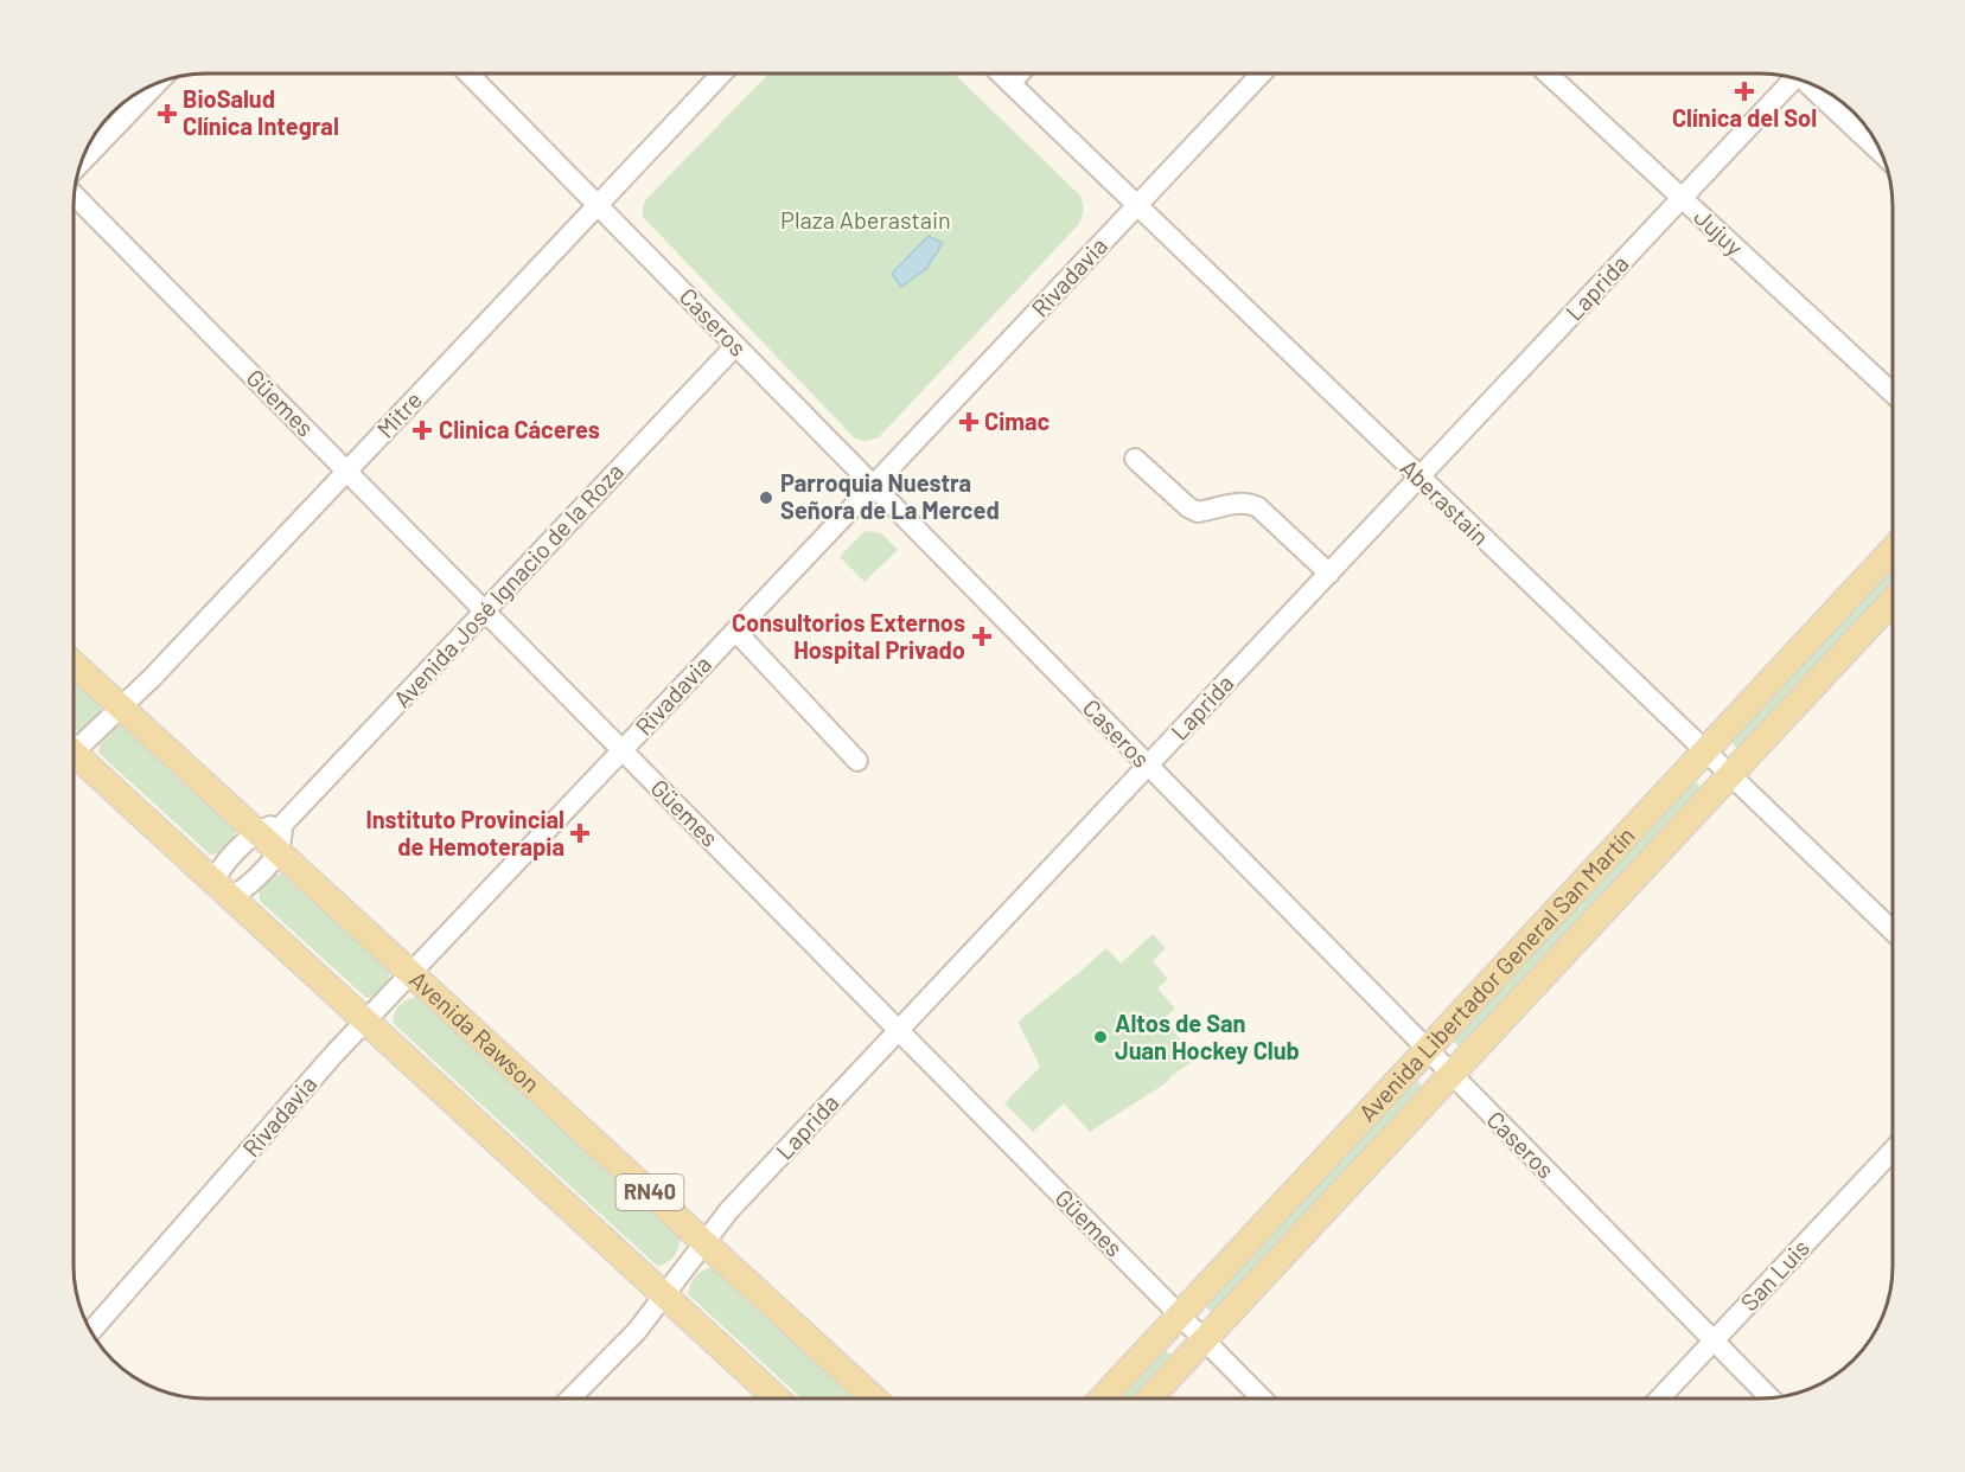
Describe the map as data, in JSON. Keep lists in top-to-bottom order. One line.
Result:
{"streets":{"main road":["Avenida Libertador General San Martín","Avenida Rawson","RN40"],"street":["Jujuy","Rivadavia","Laprida","Caseros","Güemes","Mitre","Aberastain","Avenida José Ignacio de la Roza","San Luis"]},"crossings":[["Jujuy","Laprida"],["Rivadavia","Caseros"],["Rivadavia","Güemes"],["Rivadavia","Aberastain"],["Rivadavia","Avenida Rawson"],["Rivadavia","RN40"],["Laprida","Caseros"],["Laprida","Güemes"],["Laprida","Aberastain"],["Laprida","Avenida Rawson"],["Laprida","RN40"],["Caseros","Mitre"],["Caseros","Avenida José Ignacio de la Roza"],["Caseros","Avenida Libertador General San Martín"],["Caseros","San Luis"],["Güemes","Mitre"],["Güemes","Avenida José Ignacio de la Roza"],["Güemes","Avenida Libertador General San Martín"],["Mitre","Avenida Rawson"],["Aberastain","Avenida Libertador General San Martín"]],"parks":["Plaza Aberastain"],"places":{"health":["Clínica del Sol","BioSalud Clínica Integral","Cimac","Clinica Cáceres","Consultorios Externos Hospital Privado","Instituto Provincial de Hemoterapia"],"other":["Parroquia Nuestra Señora de La Merced","Altos de San Juan Hockey Club"]}}
